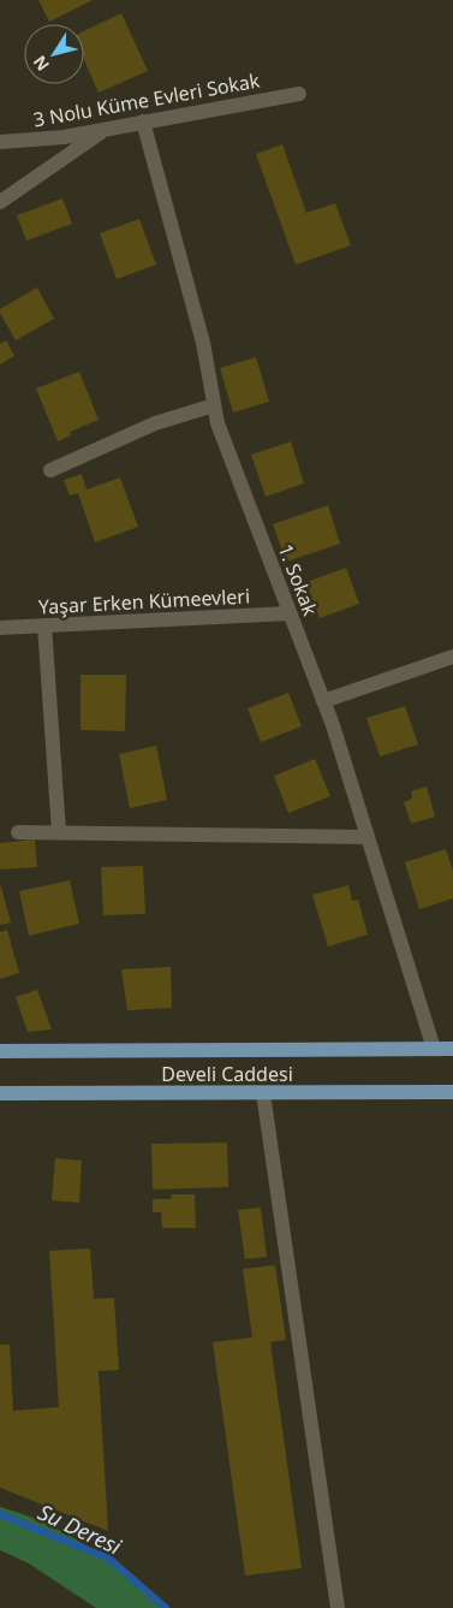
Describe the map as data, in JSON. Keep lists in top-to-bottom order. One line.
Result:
{"streets":{"main road":["Develi Caddesi"],"street":["3 Nolu Küme Evleri Sokak","1. Sokak","Yaşar Erken Kümeevleri"]},"crossings":[["3 Nolu Küme Evleri Sokak","1. Sokak"],["1. Sokak","Yaşar Erken Kümeevleri"],["1. Sokak","Develi Caddesi"]],"water":["Su Deresi"],"north":"bottom left"}
